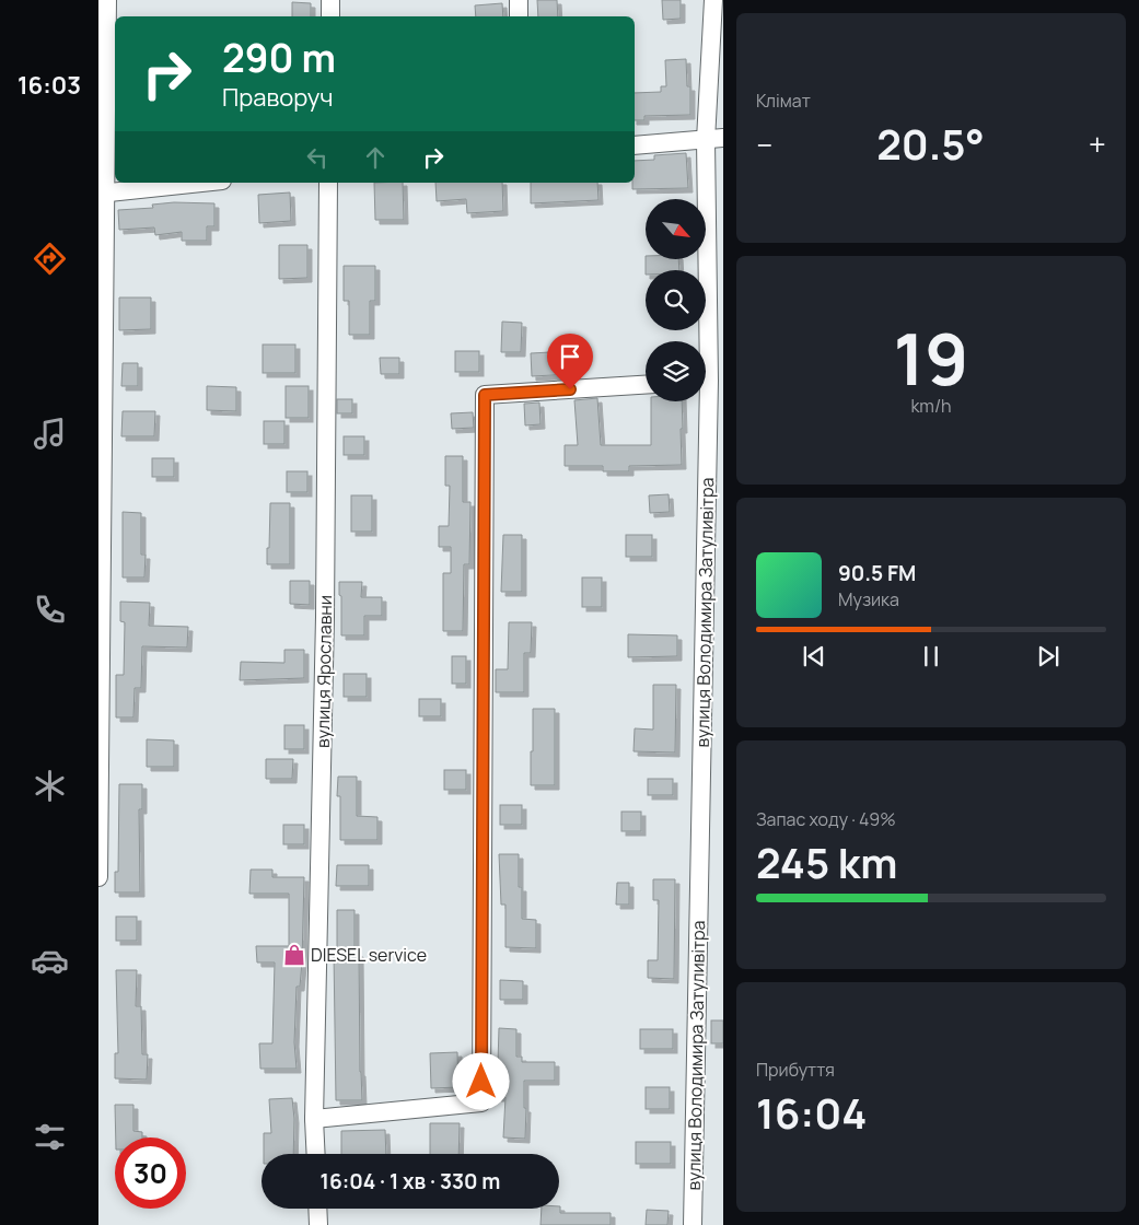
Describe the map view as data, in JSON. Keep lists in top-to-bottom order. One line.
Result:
{"streets":{"street":["вулиця Володимира Затуливітра","вулиця Ярославни"]},"places":{"shop":["DIESEL service"]},"north":"bottom right","page":{"tabs":"16:03","tile":["Клімат",["19","km/h"],["Запас ходу · 49%","245 km"],["Прибуття","16:04"]],"turn":["290 m","Праворуч"],"heat":["−","20.5°","+"],"song":["90.5 FM","Музика"],"limit":"30","trip":"16:04 · 1 хв · 330 m"}}
